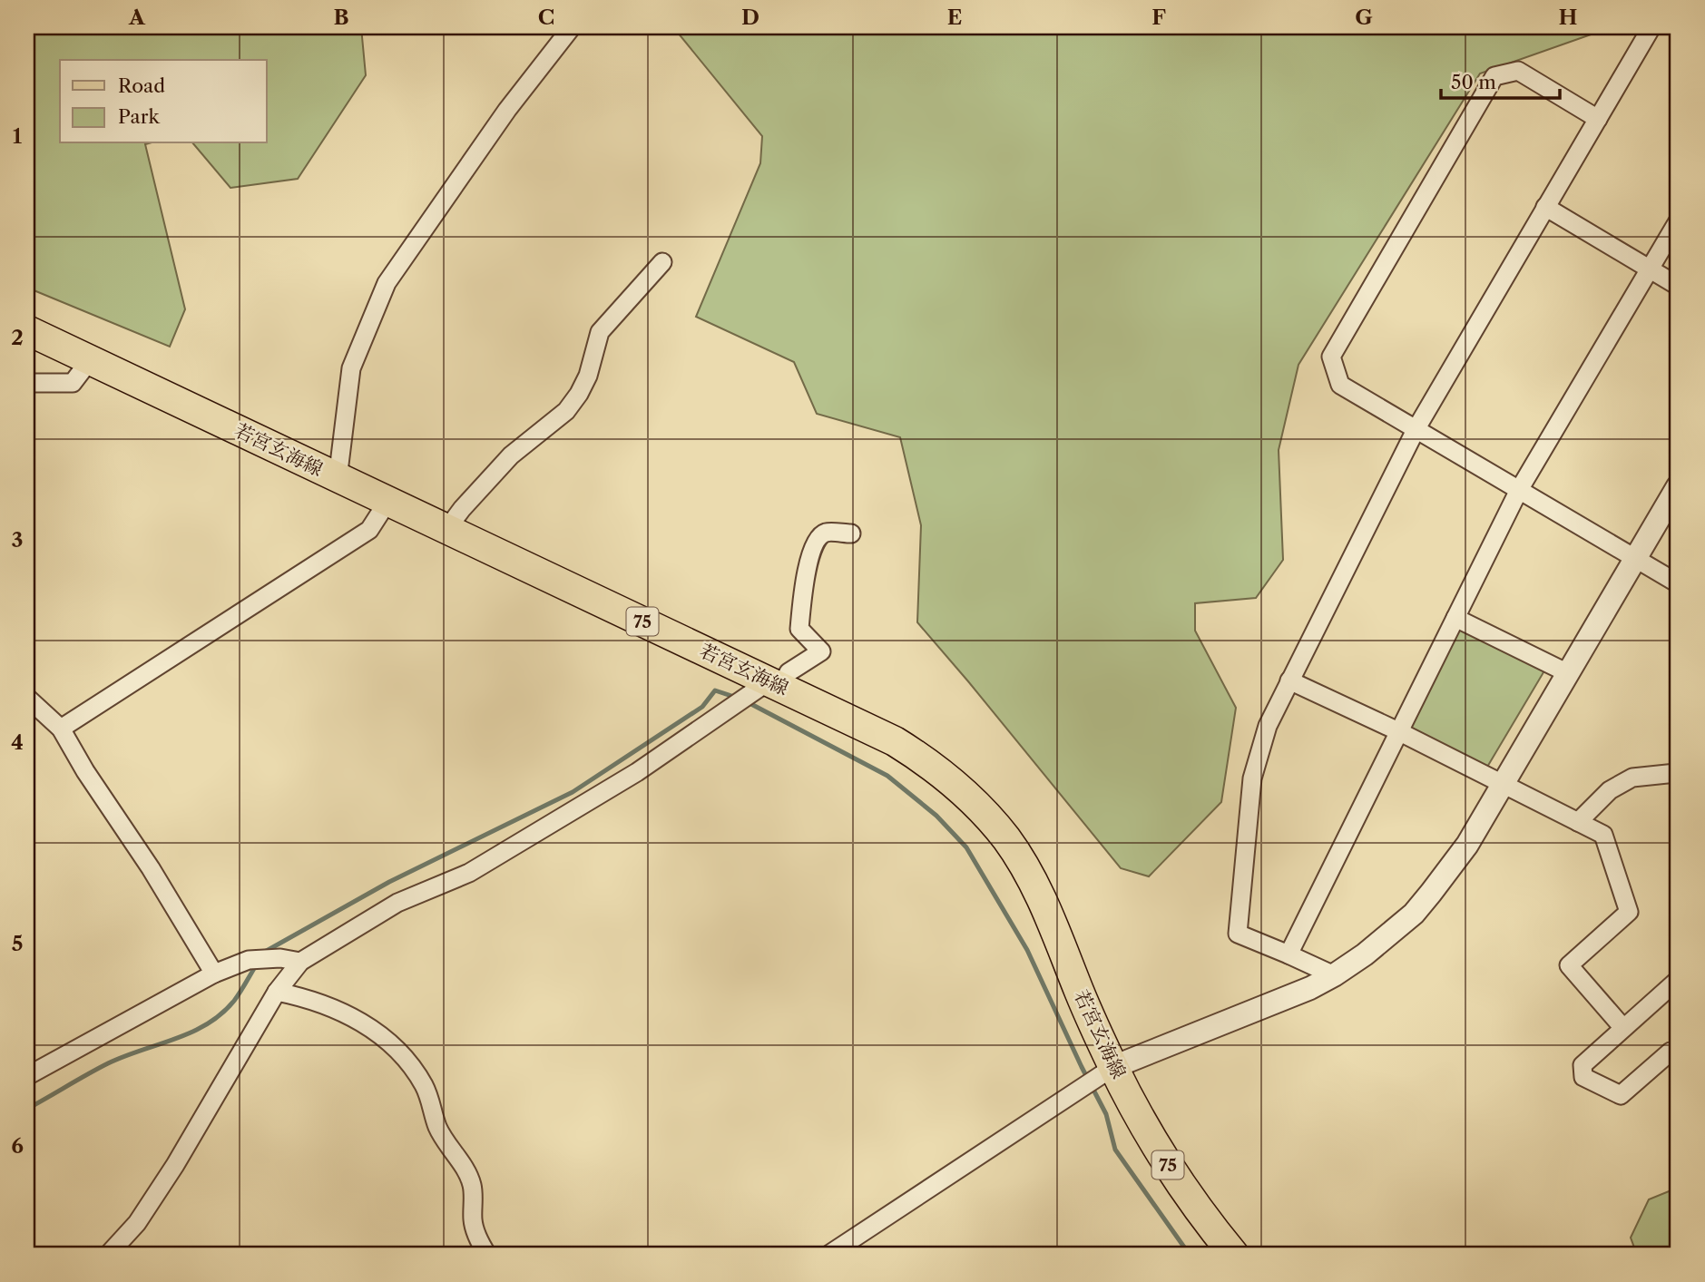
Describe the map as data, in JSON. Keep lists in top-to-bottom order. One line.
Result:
{"streets":{"main road":["若宮玄海線","75"]},"legend":["Road","Park"],"scale_bar":"50 m","grid":{"columns":["A","B","C","D","E","F","G","H"],"rows":["1","2","3","4","5","6"]}}
